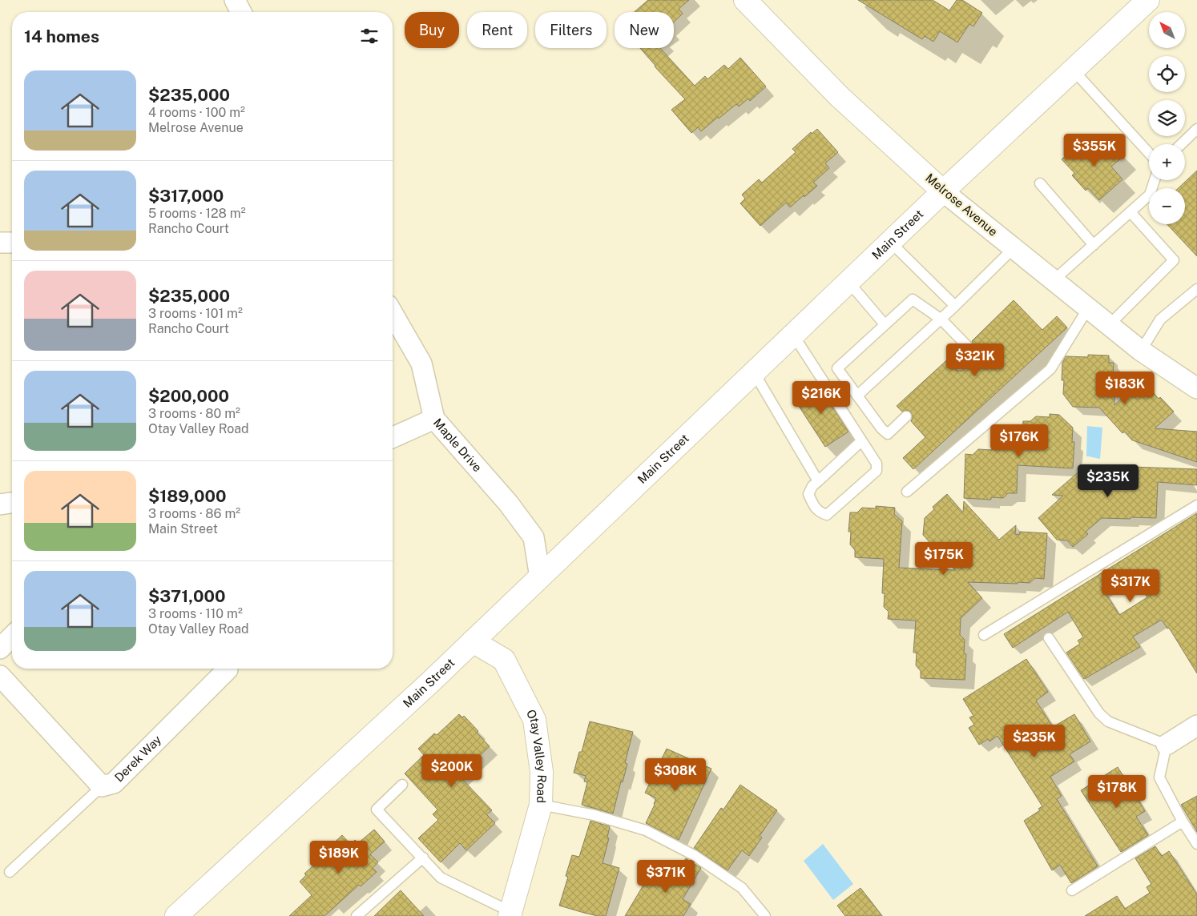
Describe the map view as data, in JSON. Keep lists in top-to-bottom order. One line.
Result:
{"streets":{"main road":["Melrose Avenue","Main Street","Otay Valley Road"],"street":["Maple Drive","Derek Way"]},"crossings":[["Melrose Avenue","Main Street"],["Main Street","Maple Drive"],["Main Street","Otay Valley Road"]],"north":"top left","page":{"map_buttons":["+","−"],"chip":["Buy","Rent","Filters","New"],"heading":"14 homes","list":[{"name":"$235,000","note":"4 rooms · 100 m² · Melrose Avenue"},{"name":"$317,000","note":"5 rooms · 128 m² · Rancho Court"},{"name":"$235,000","note":"3 rooms · 101 m² · Rancho Court"},{"name":"$200,000","note":"3 rooms · 80 m² · Otay Valley Road"},{"name":"$189,000","note":"3 rooms · 86 m² · Main Street"},{"name":"$371,000","note":"3 rooms · 110 m² · Otay Valley Road"}],"price":["$355K","$321K","$183K","$216K","$176K","$235K","$175K","$317K","$235K","$200K","$308K","$178K","$189K","$371K"]}}
